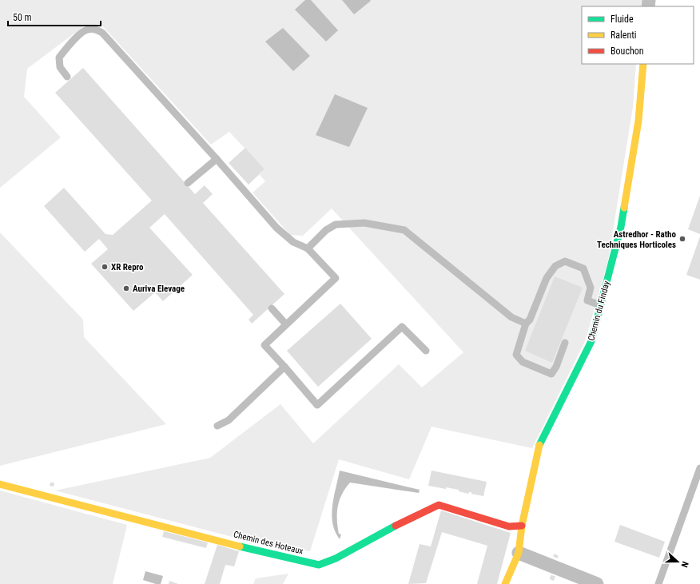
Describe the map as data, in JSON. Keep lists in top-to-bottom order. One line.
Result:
{"streets":{"street":["Chemin du Finday","Chemin des Hoteaux"]},"crossings":[["Chemin du Finday","Chemin des Hoteaux"]],"places":["Astredhor - Ratho Techniques Horticoles","XR Repro","Auriva Elevage"],"legend":["Fluide","Ralenti","Bouchon"],"scale_bar":"50 m","north":"right"}
